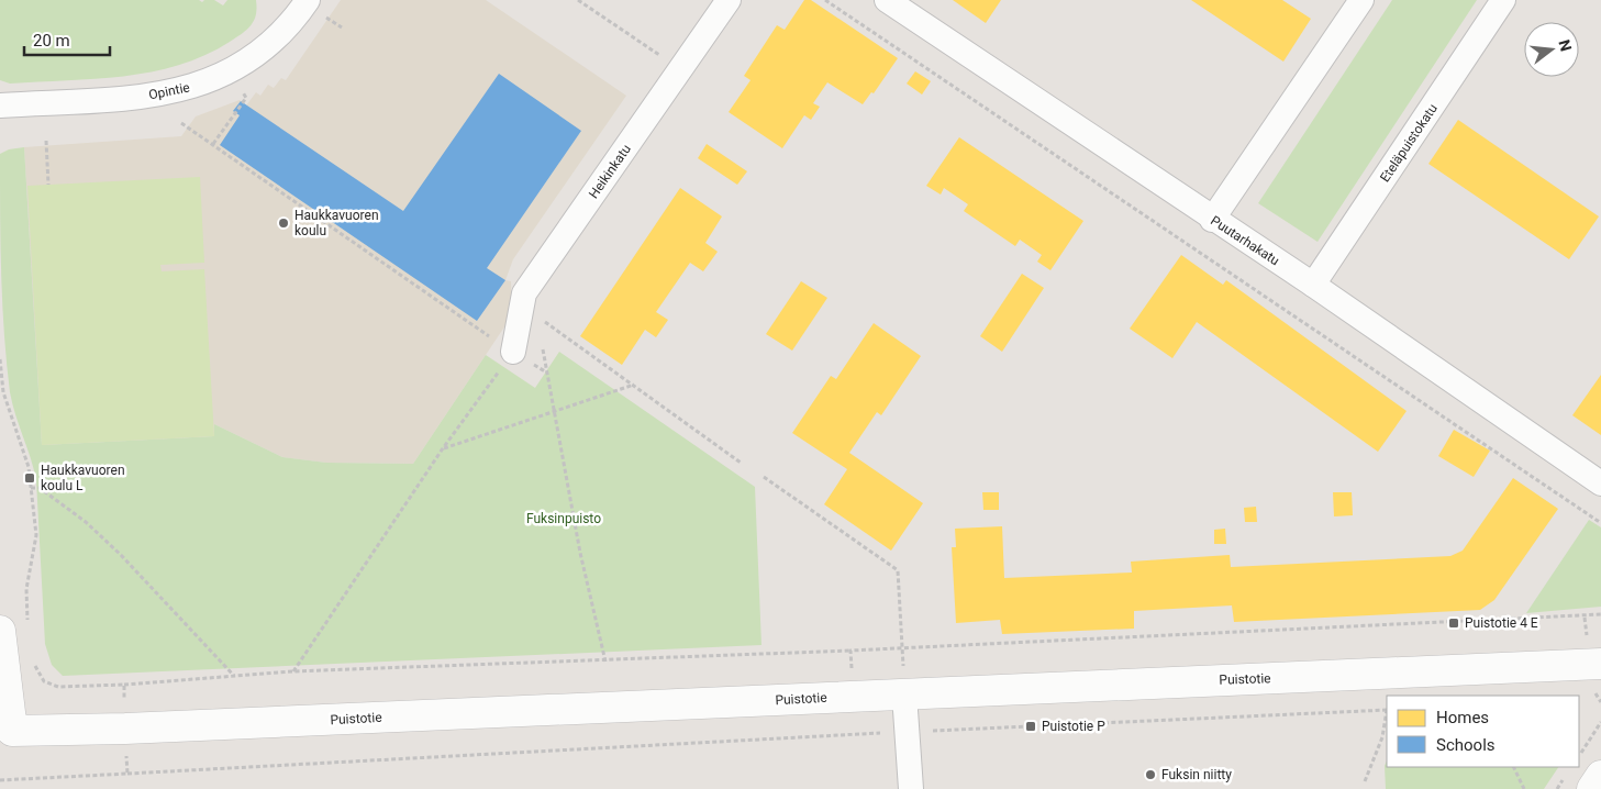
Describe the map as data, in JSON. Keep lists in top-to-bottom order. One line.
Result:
{"streets":{"main road":["Puistotie"],"street":["Opintie","Eteläpuistokatu","Heikinkatu","Puutarhakatu"]},"crossings":[["Eteläpuistokatu","Puutarhakatu"]],"parks":["Fuksinpuisto"],"places":{"other":["Haukkavuoren koulu","Fuksin niitty"],"transit":["Haukkavuoren koulu L","Puistotie 4 E","Puistotie P"]},"legend":["Homes","Schools"],"scale_bar":"20 m","north":"right"}
